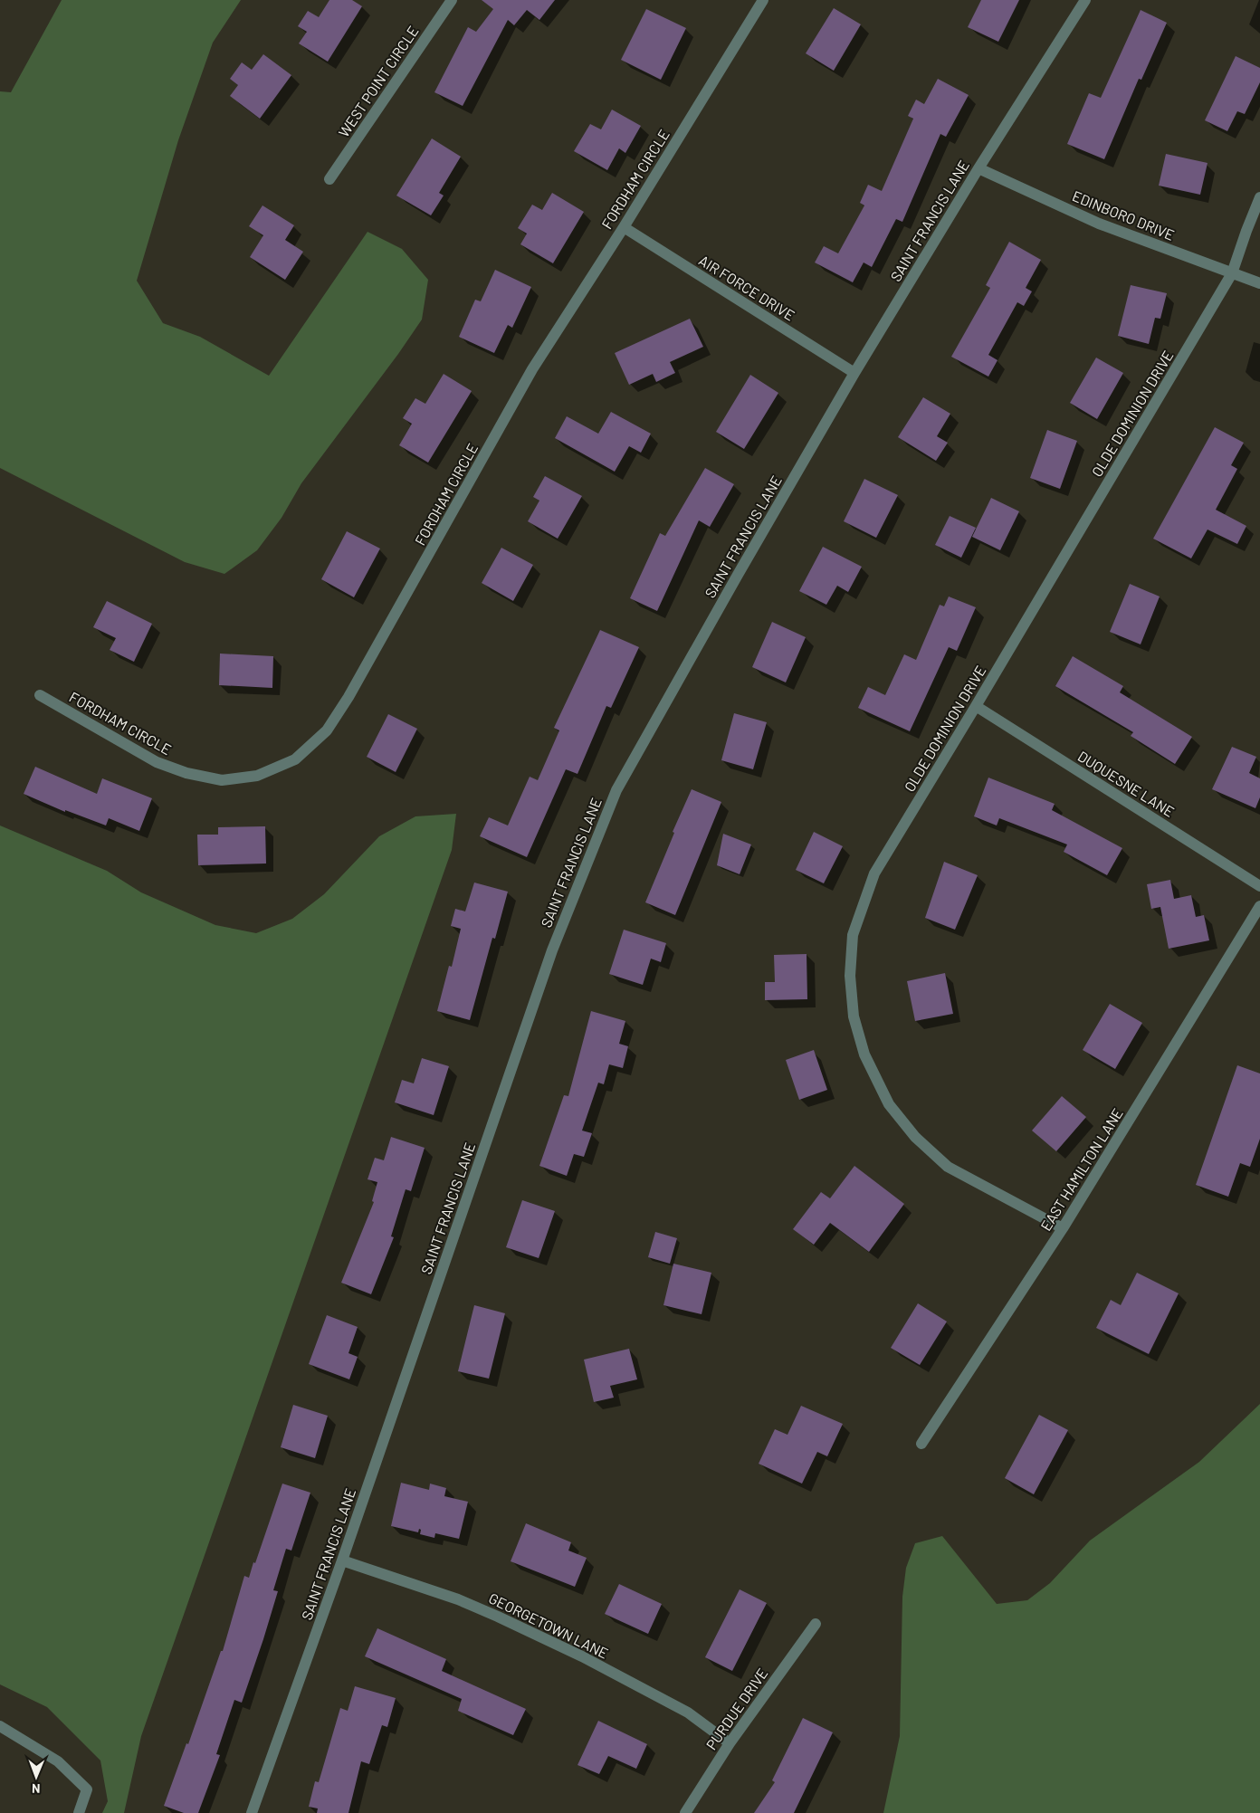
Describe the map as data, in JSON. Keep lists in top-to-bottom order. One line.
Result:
{"streets":{"street":["WEST POINT CIRCLE","FORDHAM CIRCLE","EDINBORO DRIVE","SAINT FRANCIS LANE","AIR FORCE DRIVE","OLDE DOMINION DRIVE","DUQUESNE LANE","EAST HAMILTON LANE","GEORGETOWN LANE","PURDUE DRIVE"]},"crossings":[["FORDHAM CIRCLE","AIR FORCE DRIVE"],["EDINBORO DRIVE","SAINT FRANCIS LANE"],["EDINBORO DRIVE","OLDE DOMINION DRIVE"],["SAINT FRANCIS LANE","AIR FORCE DRIVE"],["SAINT FRANCIS LANE","GEORGETOWN LANE"],["OLDE DOMINION DRIVE","DUQUESNE LANE"],["OLDE DOMINION DRIVE","EAST HAMILTON LANE"],["GEORGETOWN LANE","PURDUE DRIVE"]],"north":"bottom"}
